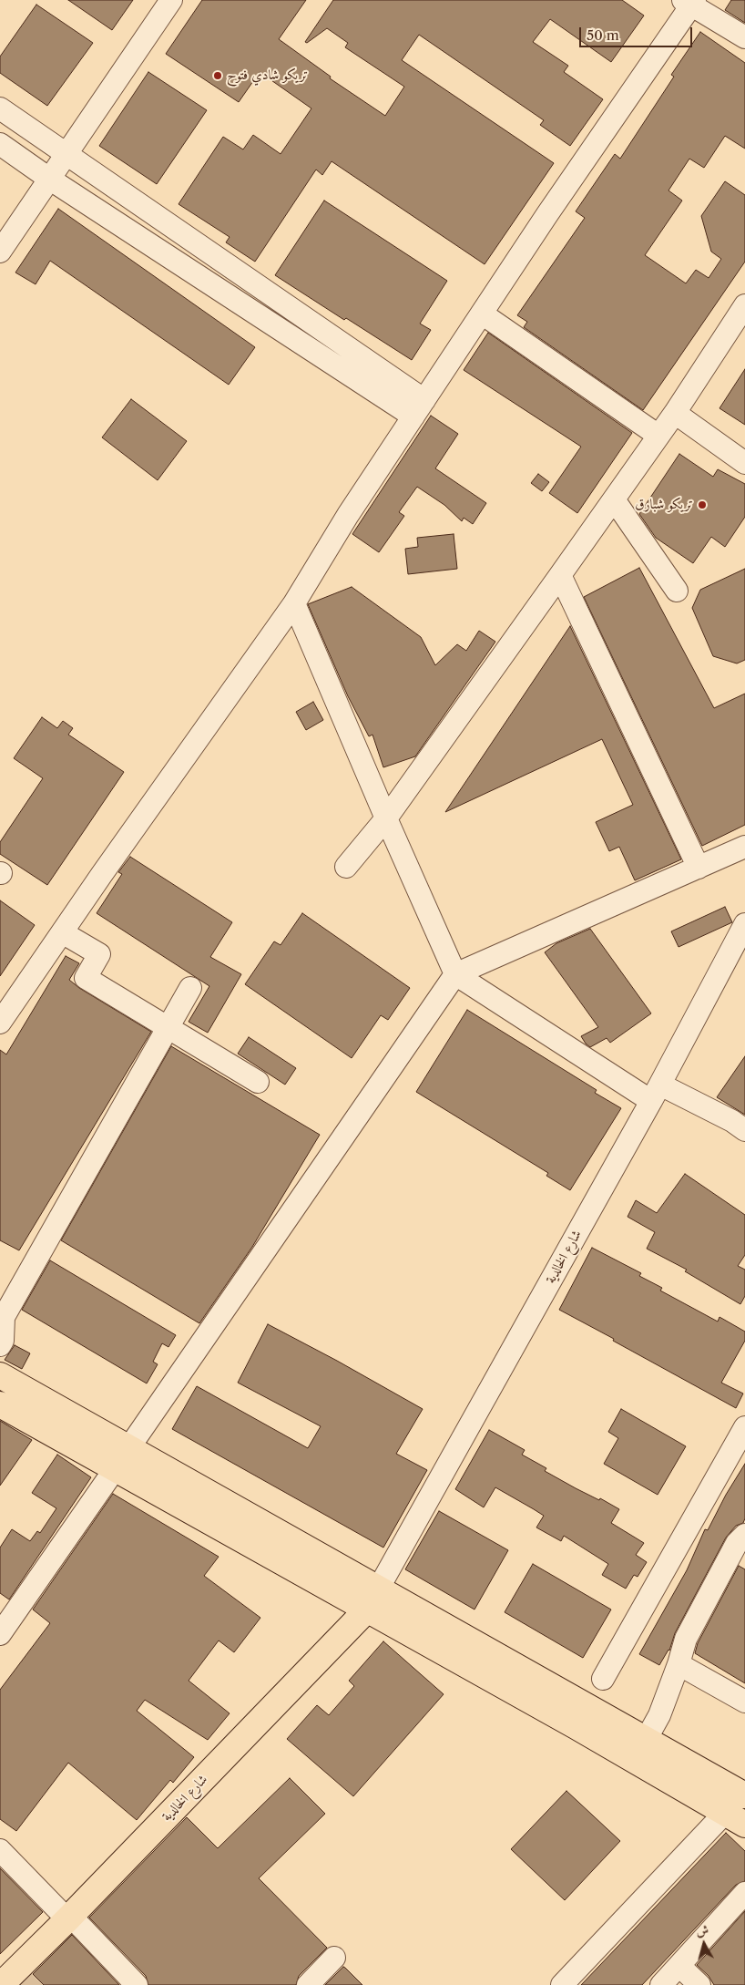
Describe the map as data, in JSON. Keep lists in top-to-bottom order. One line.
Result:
{"streets":{"main road":["شارع الخالدية"]},"places":["تريكو شادي فتوح","تريكو شبارق"],"scale_bar":"50 m","north":"top"}
